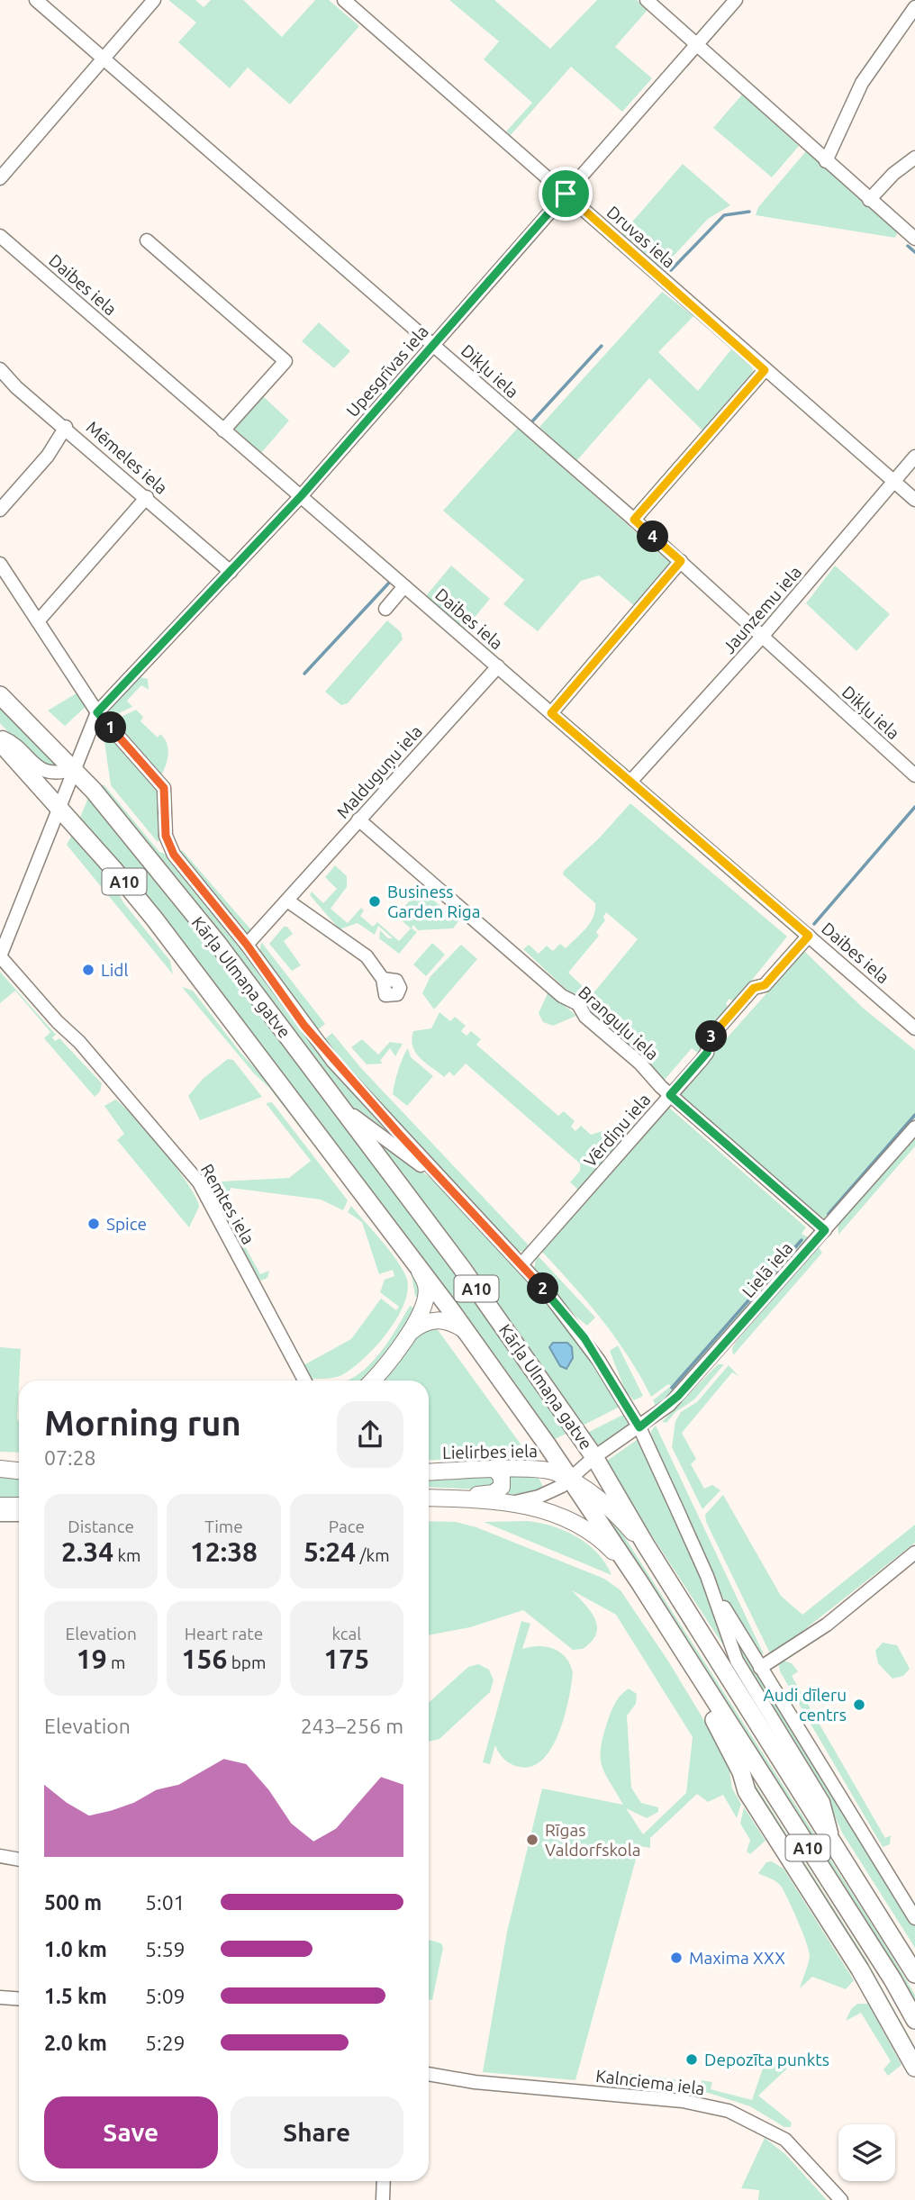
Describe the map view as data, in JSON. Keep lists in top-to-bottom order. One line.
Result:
{"streets":{"highway":["A10","Kārļa Ulmaņa gatve"],"main road":["Lielirbes iela"],"street":["Druvas iela","Daibes iela","Upesgrīvas iela","Dikļu iela","Mēmeles iela","Jaunzemu iela","Malduguņu iela","Branguļu iela","Vērdiņu iela","Remtes iela","Lielā iela","Kalnciema iela"]},"crossings":[["Druvas iela","Upesgrīvas iela"],["Druvas iela","Jaunzemu iela"],["Daibes iela","Upesgrīvas iela"],["Daibes iela","Jaunzemu iela"],["Daibes iela","Malduguņu iela"],["Daibes iela","Vērdiņu iela"],["Upesgrīvas iela","Dikļu iela"],["Upesgrīvas iela","Mēmeles iela"],["Upesgrīvas iela","Kārļa Ulmaņa gatve"],["Upesgrīvas iela","Remtes iela"],["Dikļu iela","Jaunzemu iela"],["Malduguņu iela","Branguļu iela"],["Kārļa Ulmaņa gatve","Lielā iela"],["Kārļa Ulmaņa gatve","Lielirbes iela"],["Branguļu iela","Vērdiņu iela"],["Branguļu iela","Lielā iela"],["Lielā iela","Lielirbes iela"]],"places":["Business Garden Riga","Lidl","Spice","Audi dīleru centrs","Rīgas Valdorfskola","Maxima XXX","Depozīta punkts"],"page":{"pins":["4","1","3","2"],"heading":["Morning run","07:28"],"stats":[["Distance","2.34 km"],["Time","12:38"],["Pace","5:24 /km"],["Elevation","19 m"],["Heart rate","156 bpm"],["kcal","175"]],"chart":["Elevation","243–256 m"],"list":[{"name":"500 m","note":"5:01"},{"name":"1.0 km","note":"5:59"},{"name":"1.5 km","note":"5:09"},{"name":"2.0 km","note":"5:29"}],"buttons":["Save","Share"]}}
